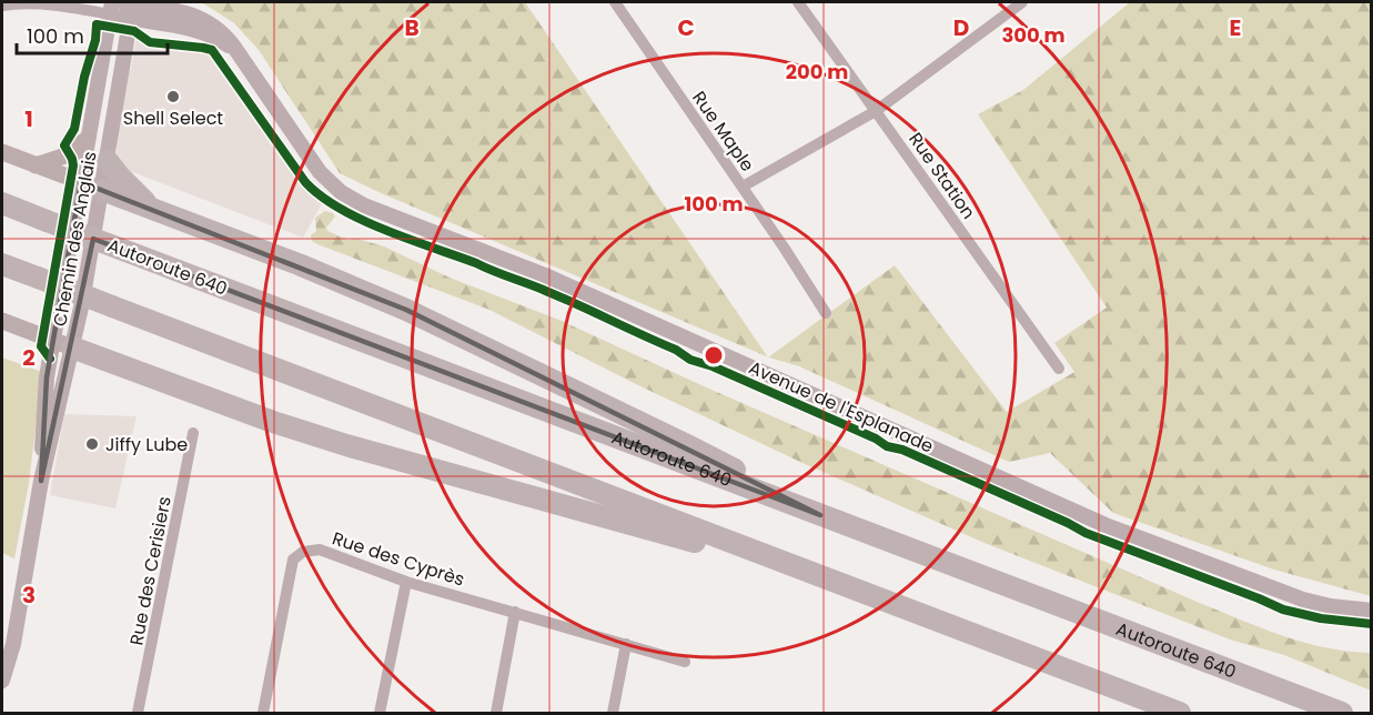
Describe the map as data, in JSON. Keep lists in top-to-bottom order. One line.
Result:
{"streets":{"highway":["Autoroute 640"],"street":["Rue Maple","Rue Station","Chemin des Anglais","Avenue de l'Esplanade","Rue des Cyprès","Rue des Cerisiers"]},"crossings":[["Chemin des Anglais","Avenue de l'Esplanade"]],"places":["Shell Select","Jiffy Lube"],"scale_bar":"100 m","grid":{"columns":["B","C","D","E"],"rows":["1","2","3"]},"rings":["300 m","200 m","100 m"]}
